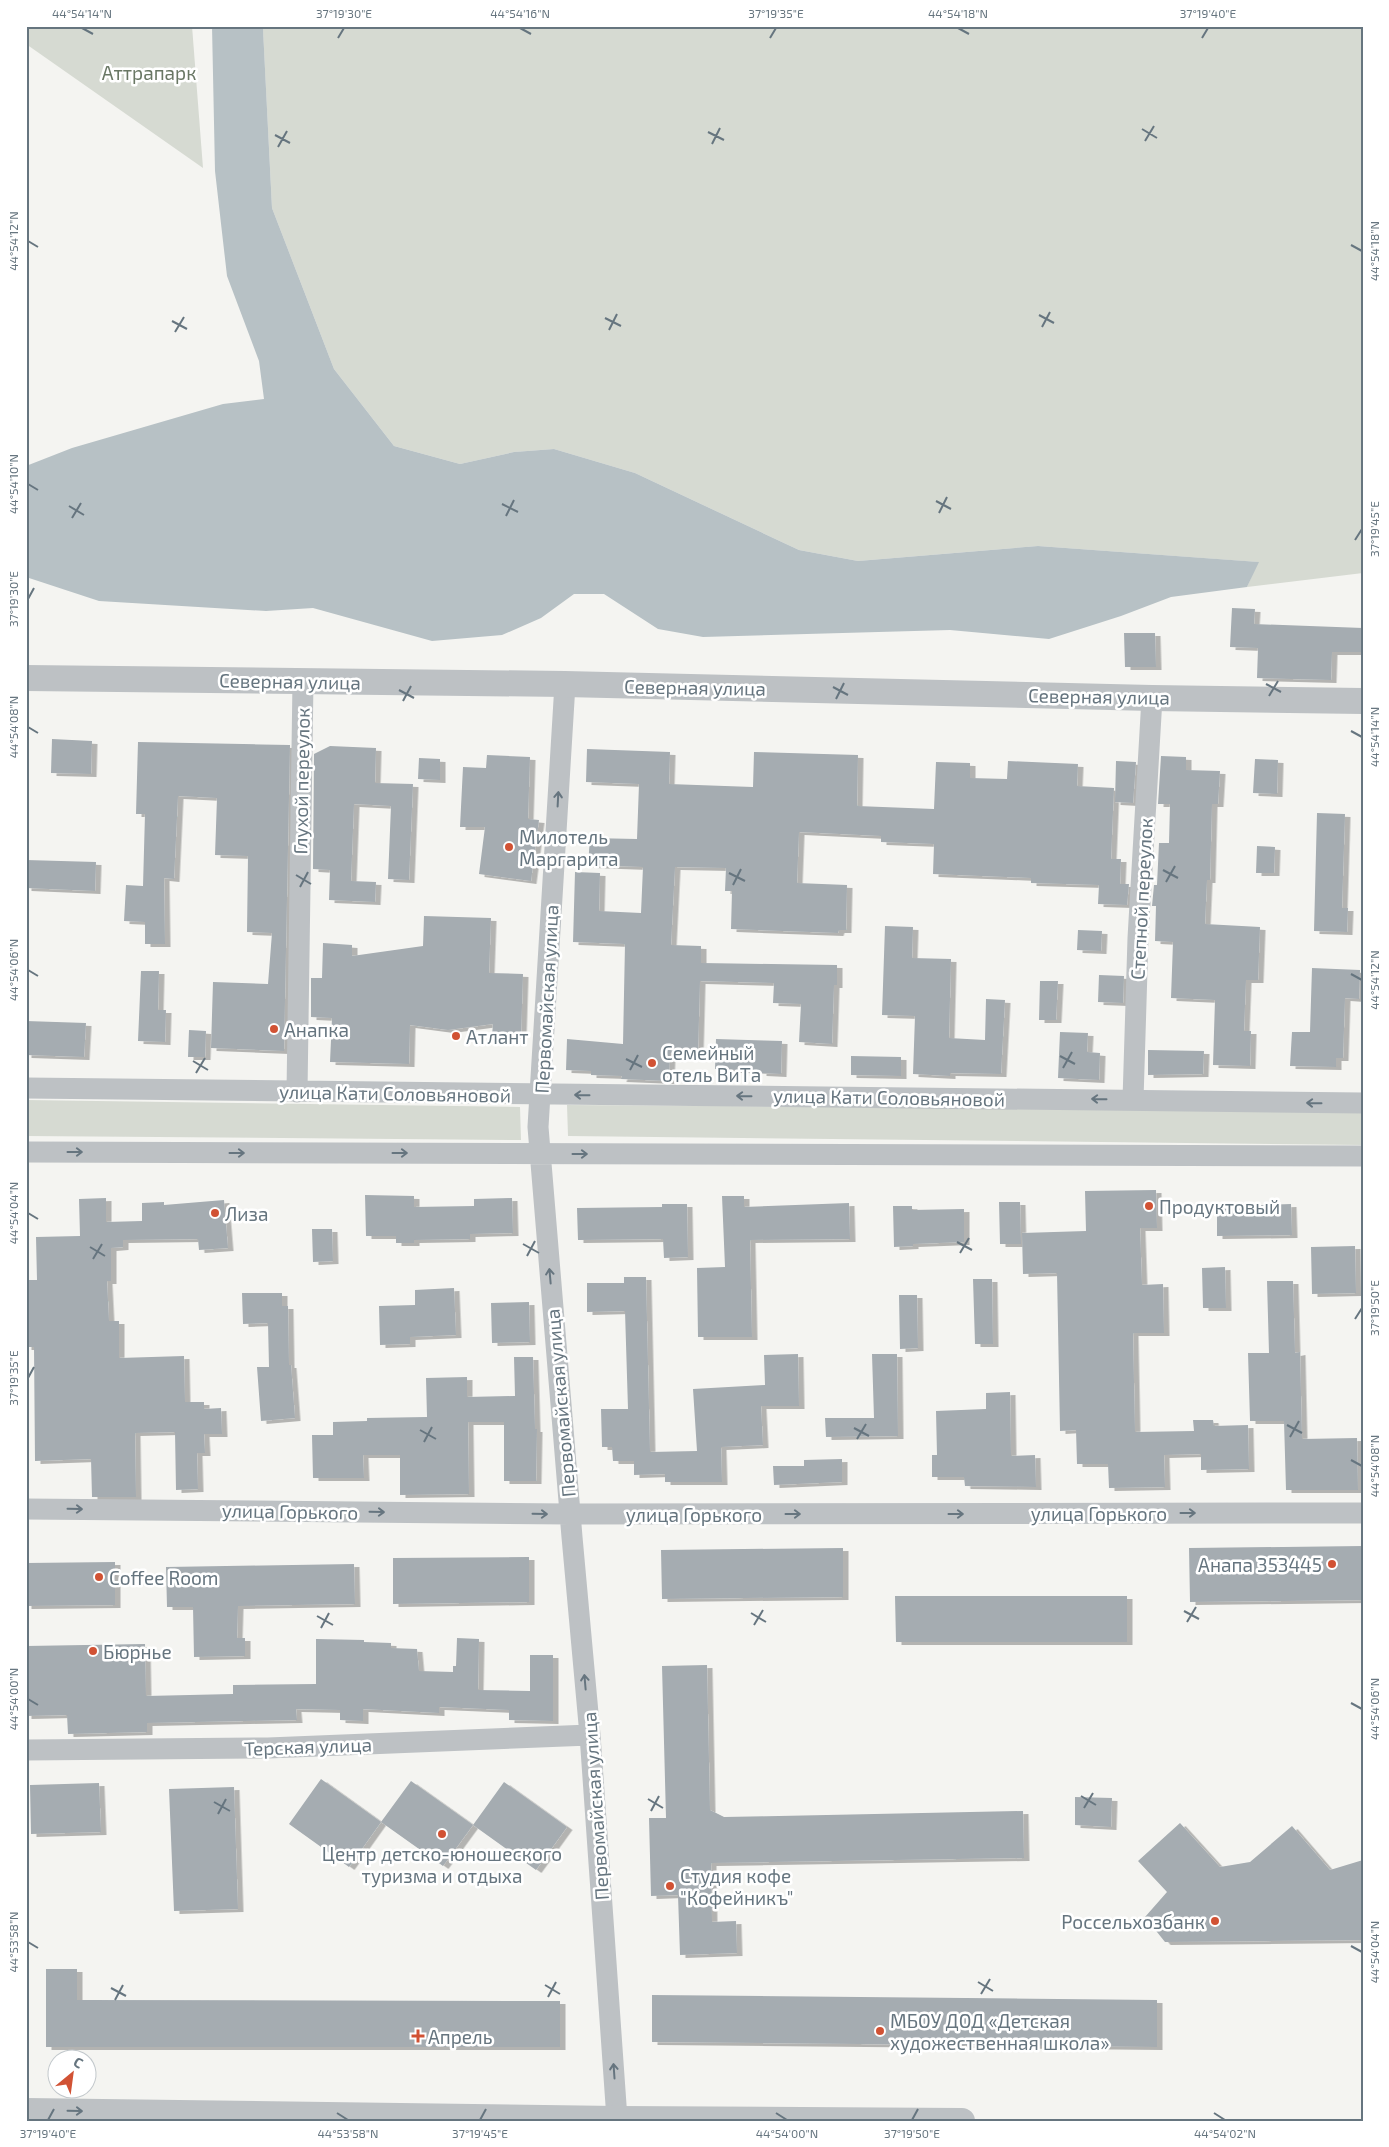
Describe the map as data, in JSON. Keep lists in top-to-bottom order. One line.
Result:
{"streets":{"street":["Северная улица","Глухой переулок","Степной переулок","Первомайская улица","улица Кати Соловьяновой","улица Горького","Терская улица"]},"crossings":[["Северная улица","Глухой переулок"],["Северная улица","Степной переулок"],["Северная улица","Первомайская улица"],["Глухой переулок","улица Кати Соловьяновой"],["Степной переулок","улица Кати Соловьяновой"],["Первомайская улица","улица Кати Соловьяновой"],["Первомайская улица","улица Горького"],["Первомайская улица","Терская улица"]],"one_way":["Первомайская улица","улица Горького"],"parks":["Аттрапарк"],"places":{"other":["Милотель Маргарита","Анапка","Атлант","Семейный отель ВиТа","Продуктовый","Лиза","Анапа 353445","Coffee Room","Бюрнье","Центр детско-юношеского туризма и отдыха","Студия кофе \"Кофейникъ\"","Россельхозбанк","МБОУ ДОД «Детская художественная школа»"],"health":["Апрель"]},"north":"top right","coordinates":["44°54'14\"N","37°19'30\"E","44°54'16\"N","37°19'35\"E","44°54'18\"N","37°19'40\"E","44°54'12\"N","44°54'10\"N","37°19'45\"E","44°54'08\"N","44°54'06\"N","44°54'04\"N","37°19'50\"E","44°54'00\"N","44°53'58\"N","44°54'02\"N"]}
